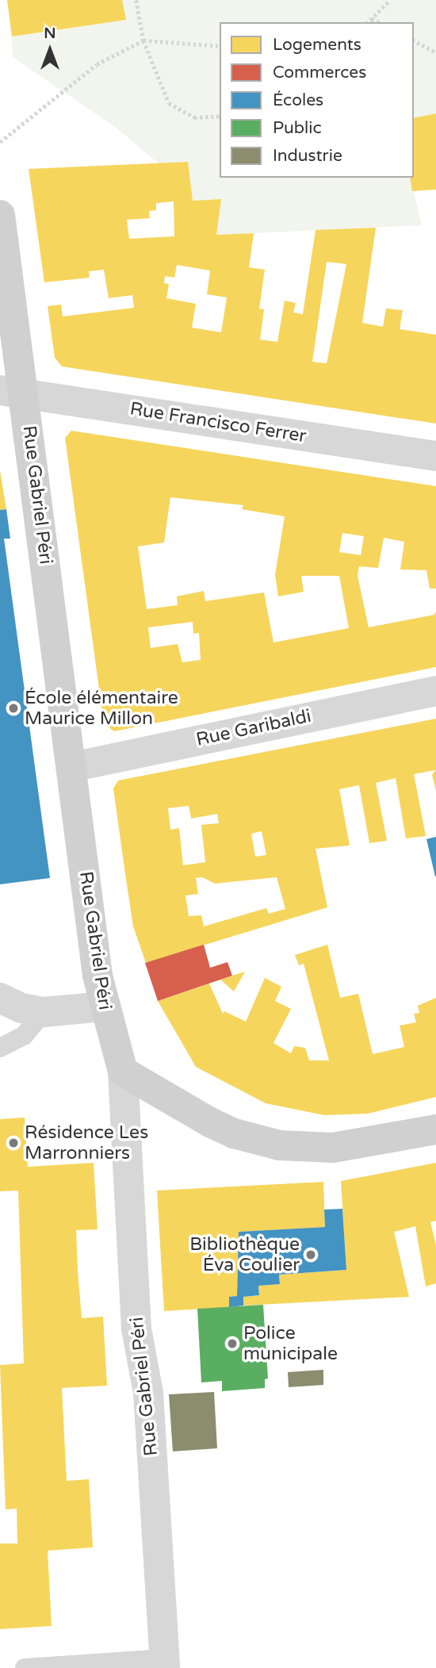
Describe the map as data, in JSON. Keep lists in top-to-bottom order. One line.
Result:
{"streets":{"street":["Rue Francisco Ferrer","Rue Gabriel Péri","Rue Garibaldi"]},"crossings":[["Rue Francisco Ferrer","Rue Gabriel Péri"],["Rue Gabriel Péri","Rue Garibaldi"]],"places":["École élémentaire Maurice Millon","Résidence Les Marronniers","Bibliothèque Éva Coulier","Police municipale"],"legend":["Logements","Commerces","Écoles","Public","Industrie"],"north":"top"}
